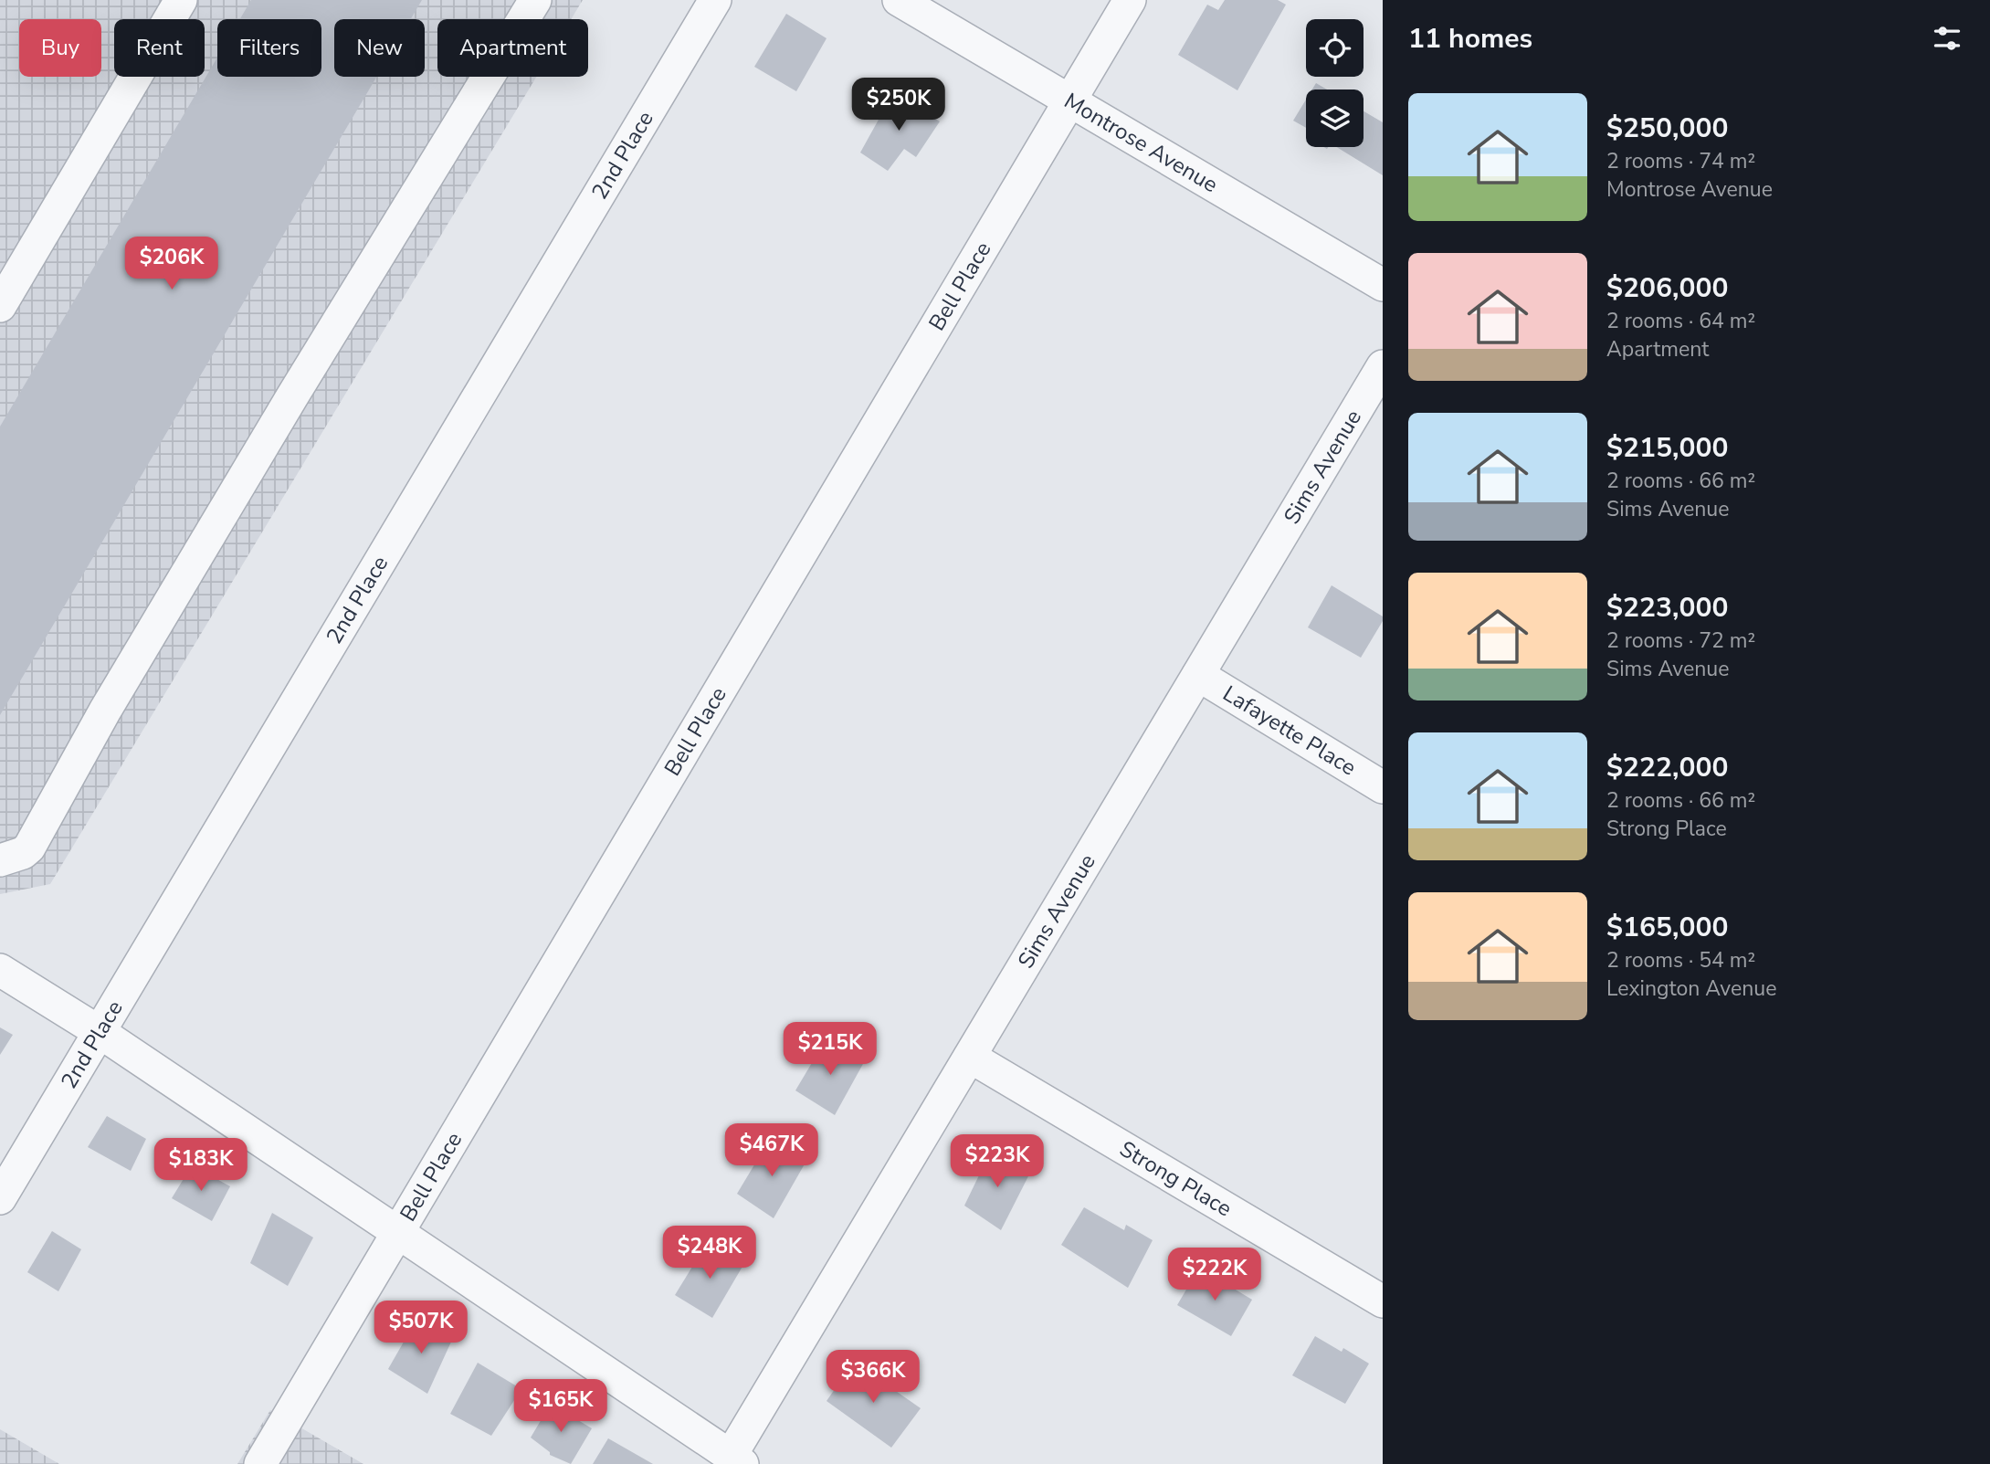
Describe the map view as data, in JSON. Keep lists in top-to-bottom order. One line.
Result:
{"streets":{"street":["Montrose Avenue","2nd Place","Bell Place","Sims Avenue","Lafayette Place","Strong Place"]},"crossings":[["Montrose Avenue","Bell Place"],["Sims Avenue","Lafayette Place"],["Sims Avenue","Strong Place"]],"page":{"heading":"11 homes","chip":["Buy","Rent","Filters","New","Apartment"],"list":[{"name":"$250,000","note":"2 rooms · 74 m² · Montrose Avenue"},{"name":"$206,000","note":"2 rooms · 64 m² · Apartment"},{"name":"$215,000","note":"2 rooms · 66 m² · Sims Avenue"},{"name":"$223,000","note":"2 rooms · 72 m² · Sims Avenue"},{"name":"$222,000","note":"2 rooms · 66 m² · Strong Place"},{"name":"$165,000","note":"2 rooms · 54 m² · Lexington Avenue"}],"price":["$250K","$206K","$215K","$467K","$223K","$183K","$248K","$222K","$507K","$366K","$165K"]}}
